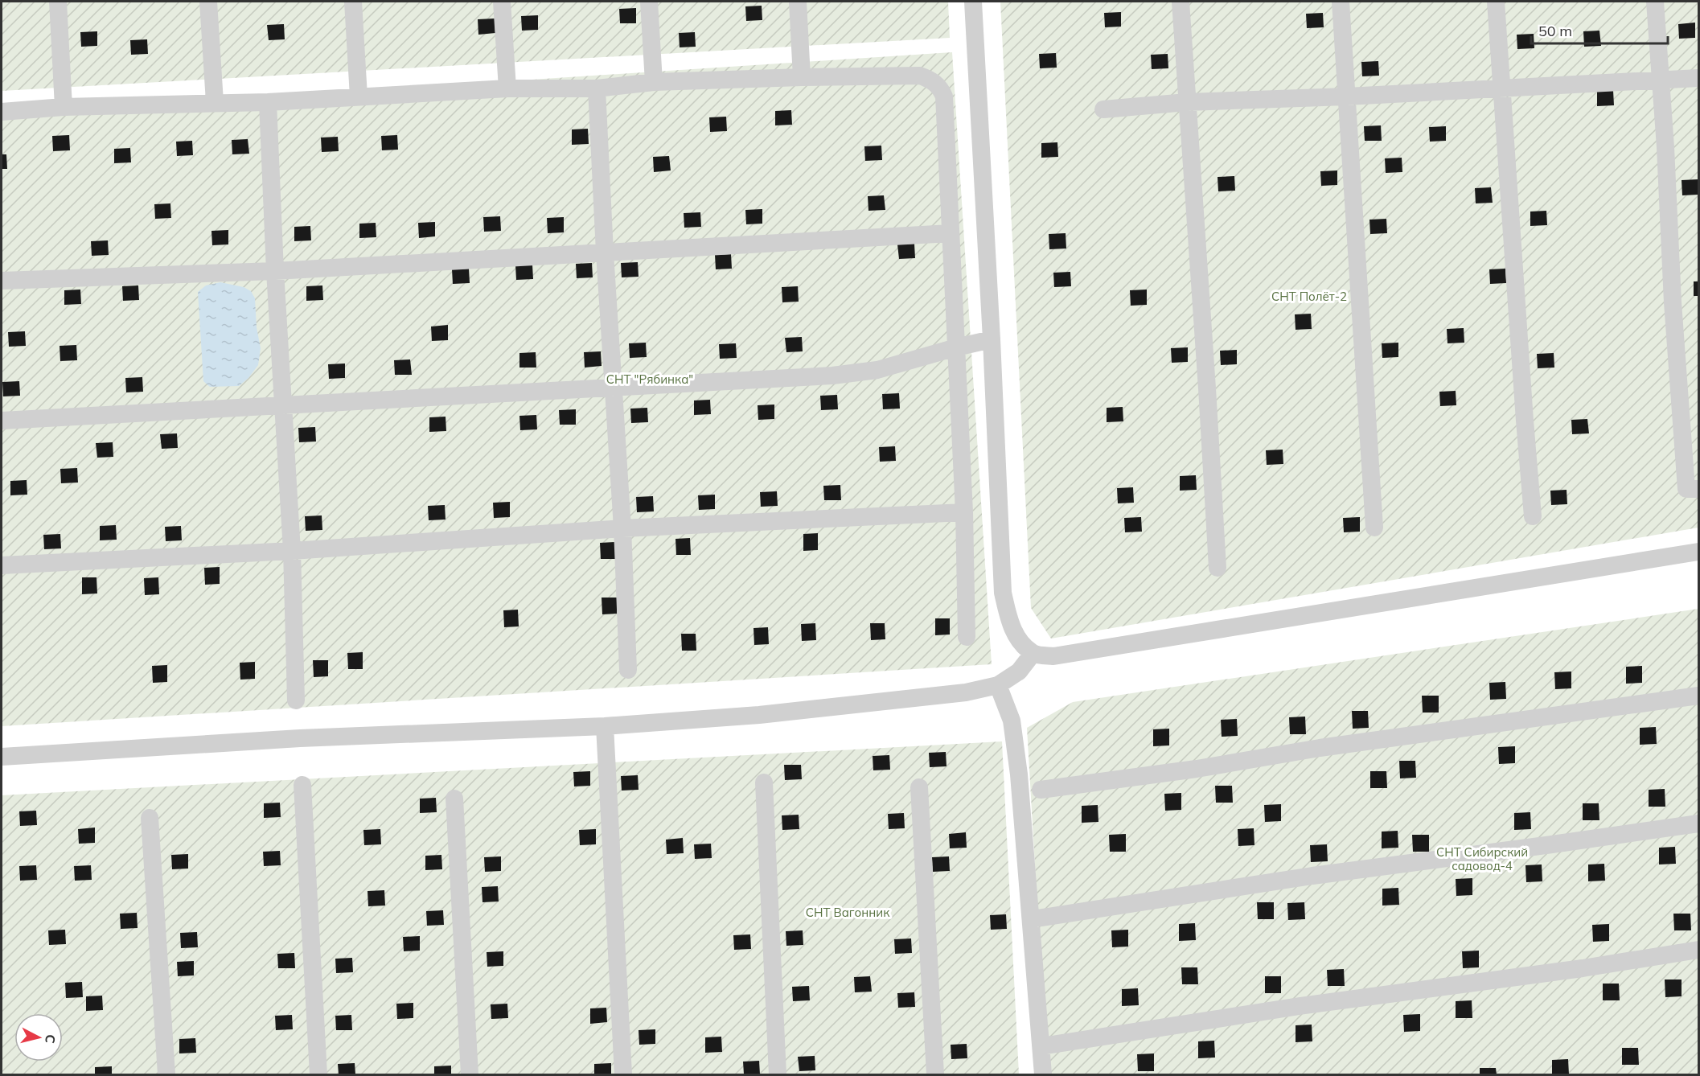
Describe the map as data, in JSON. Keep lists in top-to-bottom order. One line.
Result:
{"parks":["СНТ Полёт-2","СНТ \"Рябинка\"","СНТ Сибирский садовод-4","СНТ Вагонник"],"scale_bar":"50 m","north":"right"}
